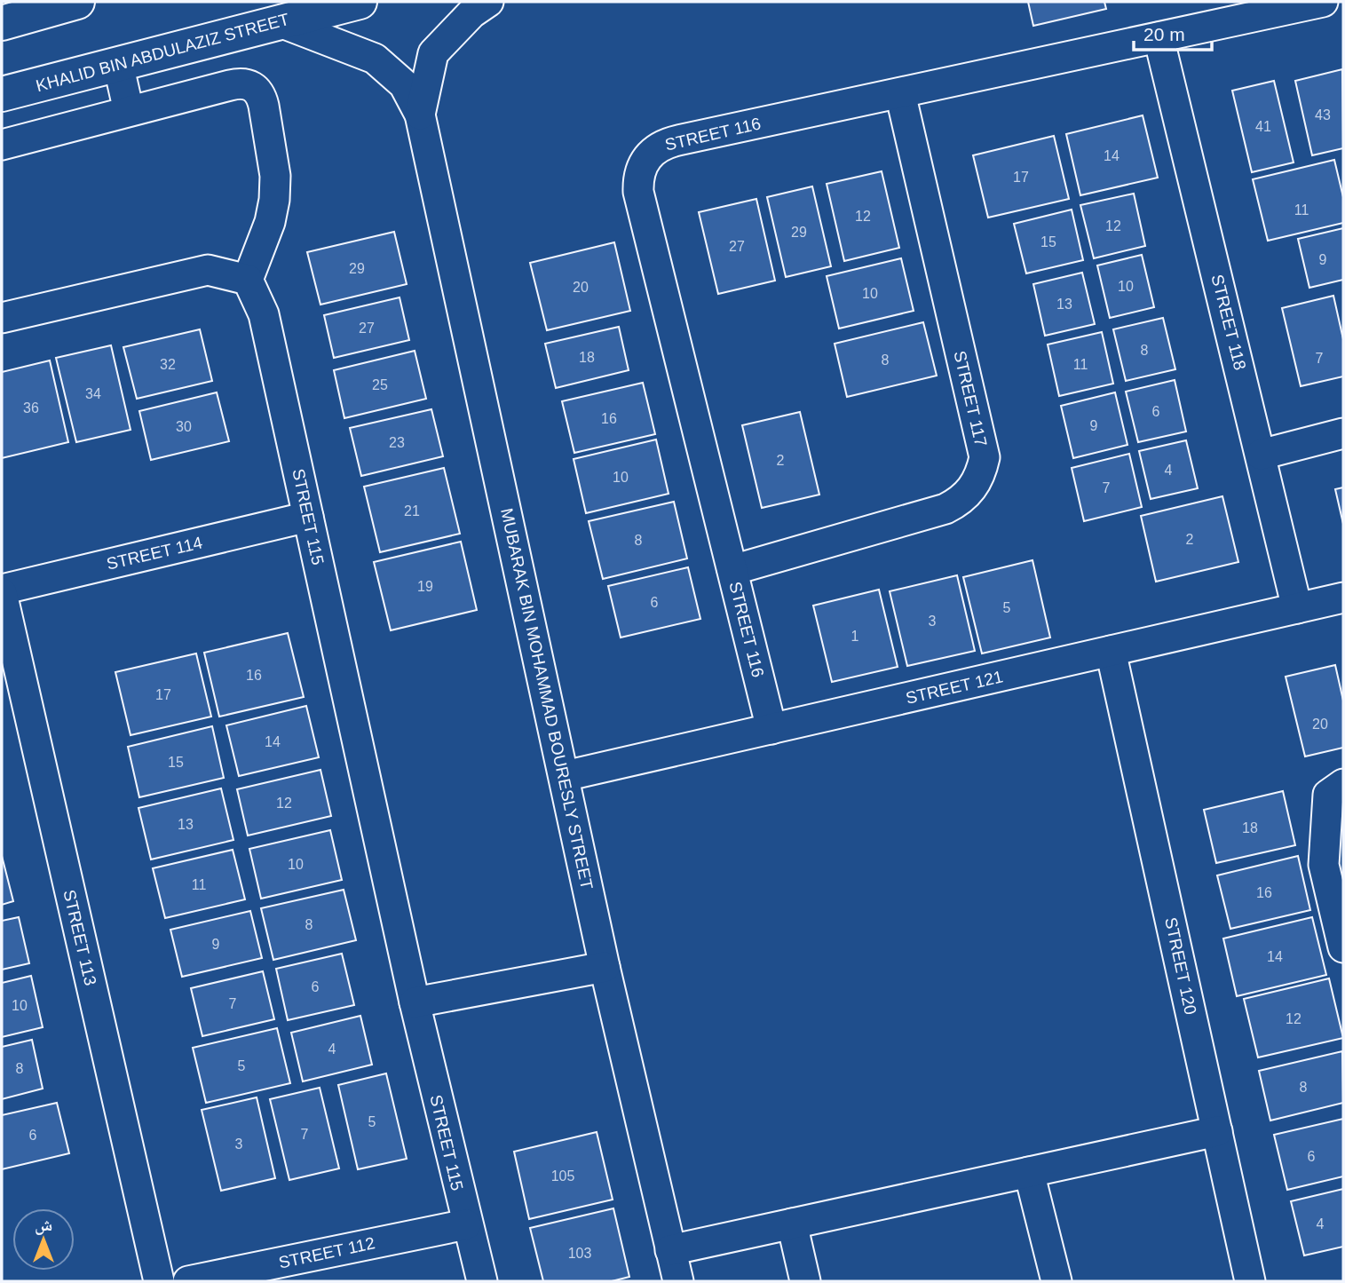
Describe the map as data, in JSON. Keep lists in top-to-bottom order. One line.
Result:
{"streets":{"main road":["KHALID BIN ABDULAZIZ STREET"],"street":["STREET 116","STREET 118","STREET 117","STREET 115","STREET 114","STREET 121","MUBARAK BIN MOHAMMAD BOURESLY STREET","STREET 113","STREET 120","STREET 112"]},"crossings":[["KHALID BIN ABDULAZIZ STREET","MUBARAK BIN MOHAMMAD BOURESLY STREET"],["STREET 116","STREET 118"],["STREET 116","STREET 117"],["STREET 116","STREET 121"],["STREET 118","STREET 121"],["STREET 115","STREET 114"],["STREET 115","STREET 112"],["STREET 114","STREET 113"],["STREET 121","MUBARAK BIN MOHAMMAD BOURESLY STREET"],["STREET 121","STREET 120"]],"house_numbers":["43","41","14","17","11","12","12","29","15","27","9","29","10","20","10","13","27","8","18","7","8","32","11","25","34","36","6","16","9","30","23","2","4","10","7","21","2","8","19","6","5","3","1","16","17","20","14","15","12","13","18","10","11","16","8","9","14","6","7","10","12","4","5","8","8","5","7","6","3","6","105","4","103"],"scale_bar":"20 m","north":"top"}
